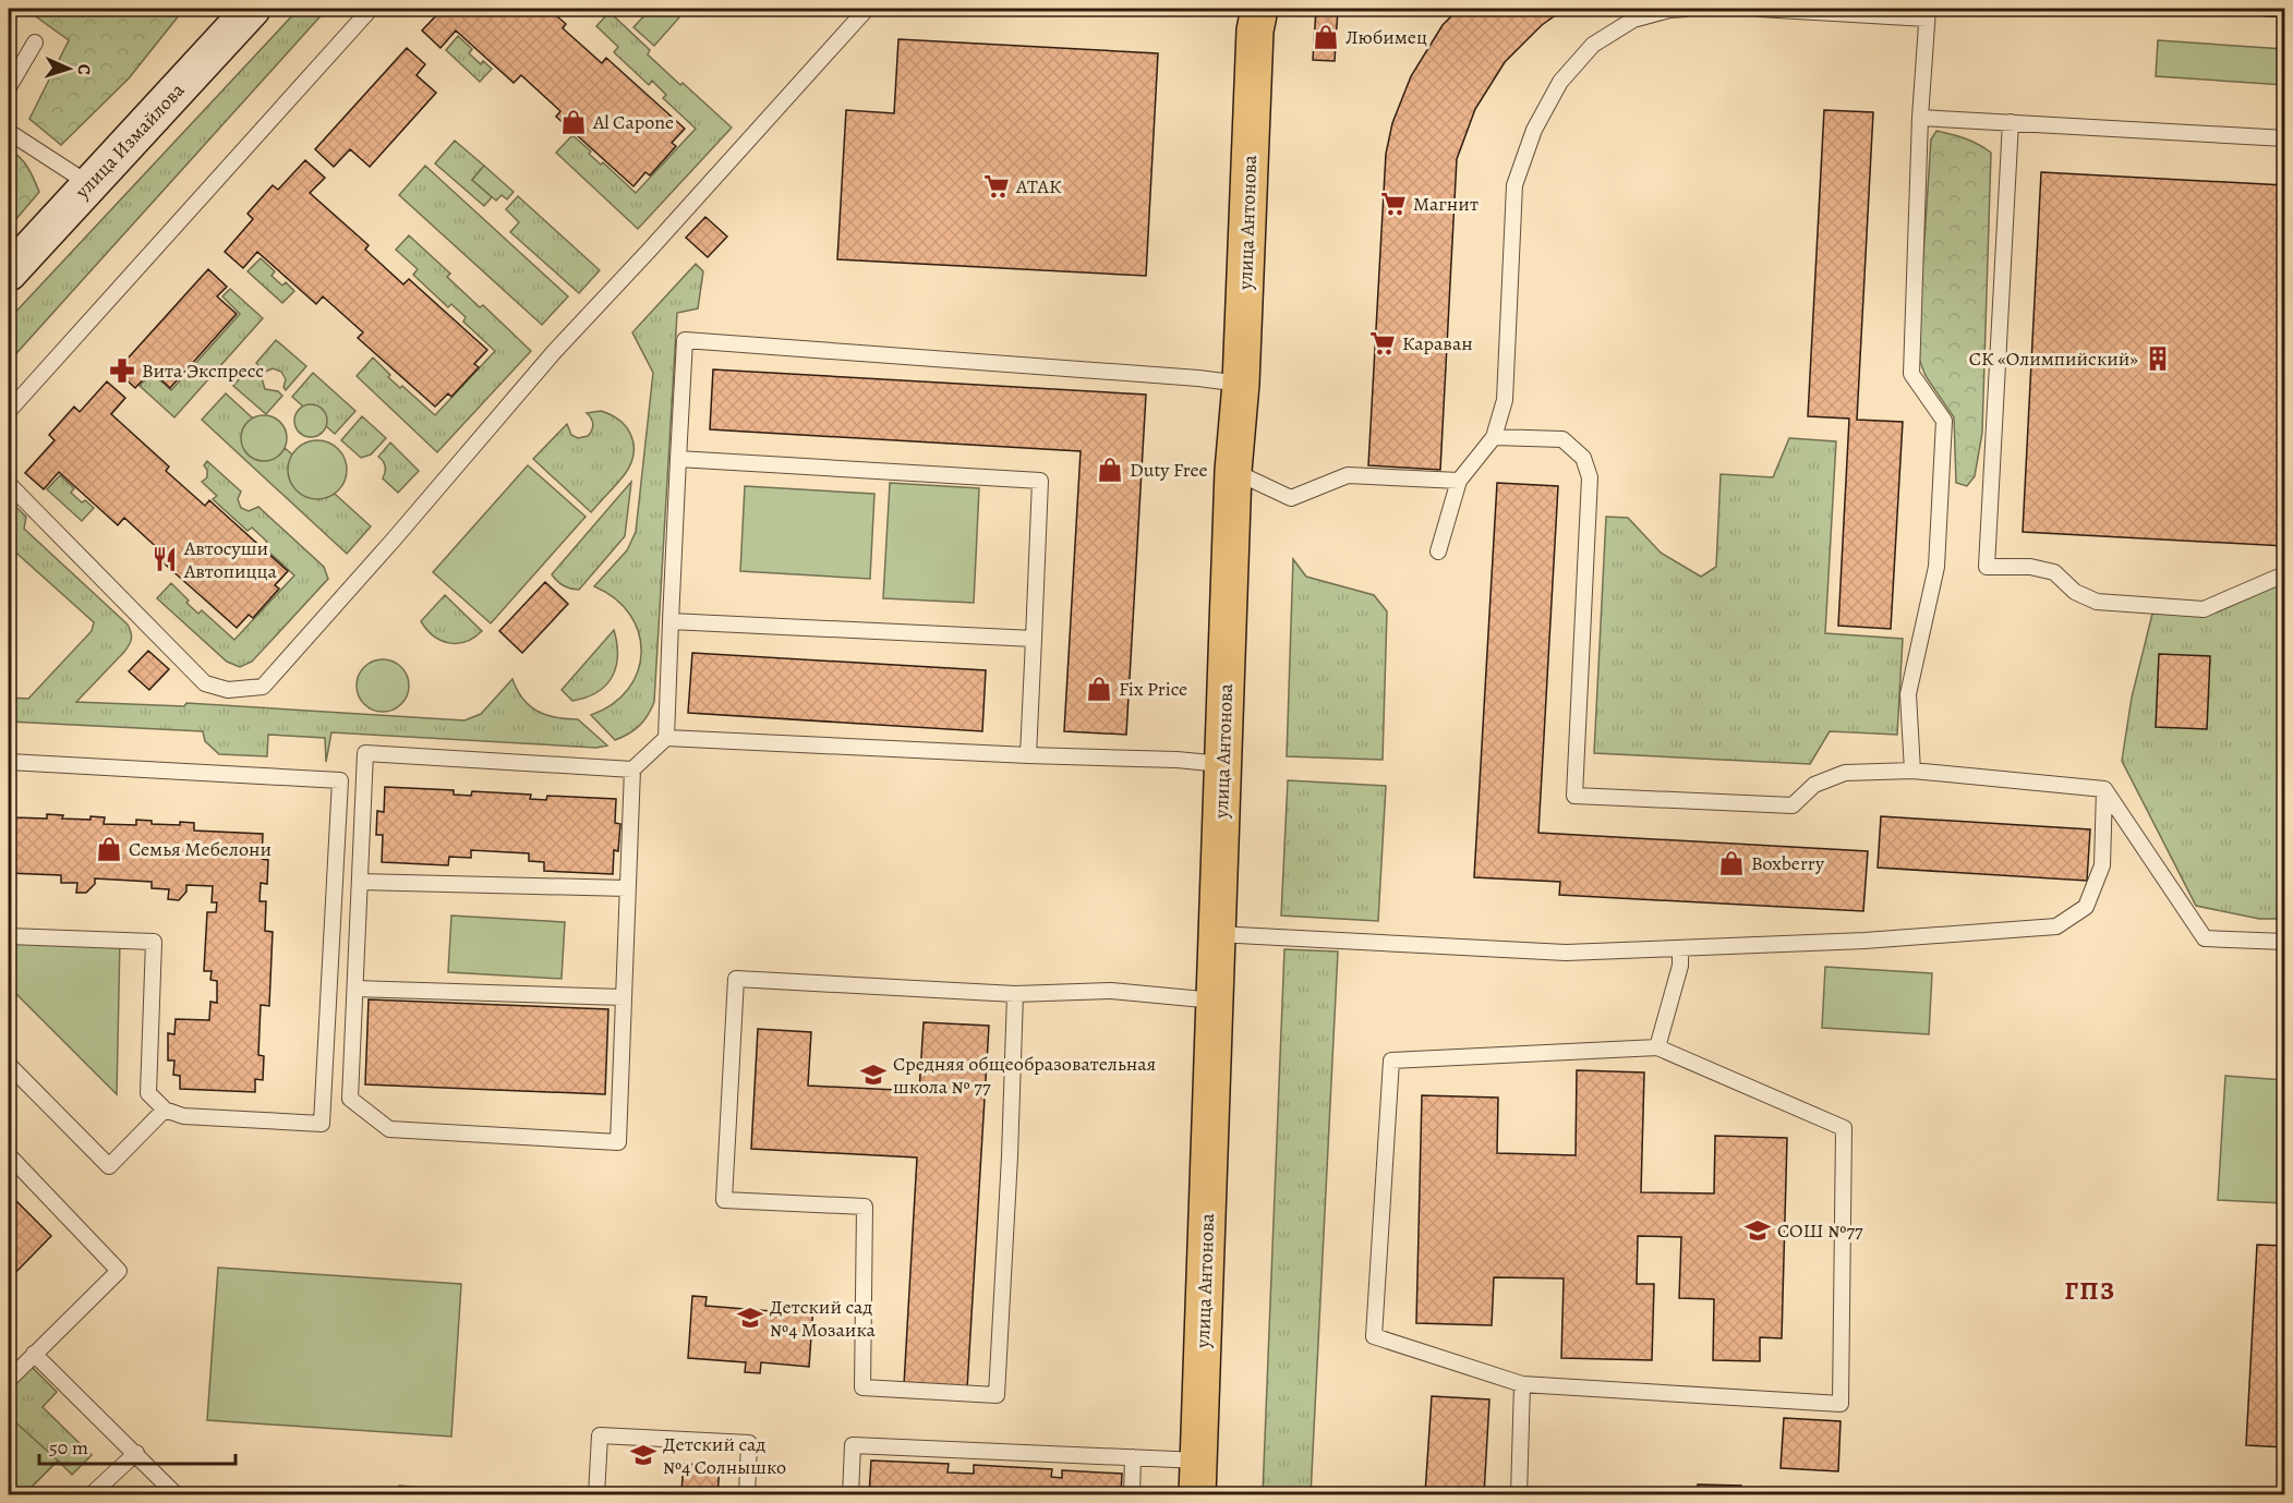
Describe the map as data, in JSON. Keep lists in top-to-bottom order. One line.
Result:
{"streets":{"main road":["улица Измайлова","улица Антонова"]},"districts":["ГПЗ"],"places":{"shop":["Любимец","Al Capone","Duty Free","Fix Price","Семья Мебелони","Boxberry"],"supermarket":["АТАК","Магнит","Караван"],"building":["СК «Олимпийский»"],"pharmacy":["Вита Экспресс"],"restaurant":["Автосуши Автопицца"],"school or university":["Средняя общеобразовательная школа № 77","СОШ №77","Детский сад №4 Мозаика","Детский сад №4 Солнышко"]},"scale_bar":"50 m","north":"right"}
